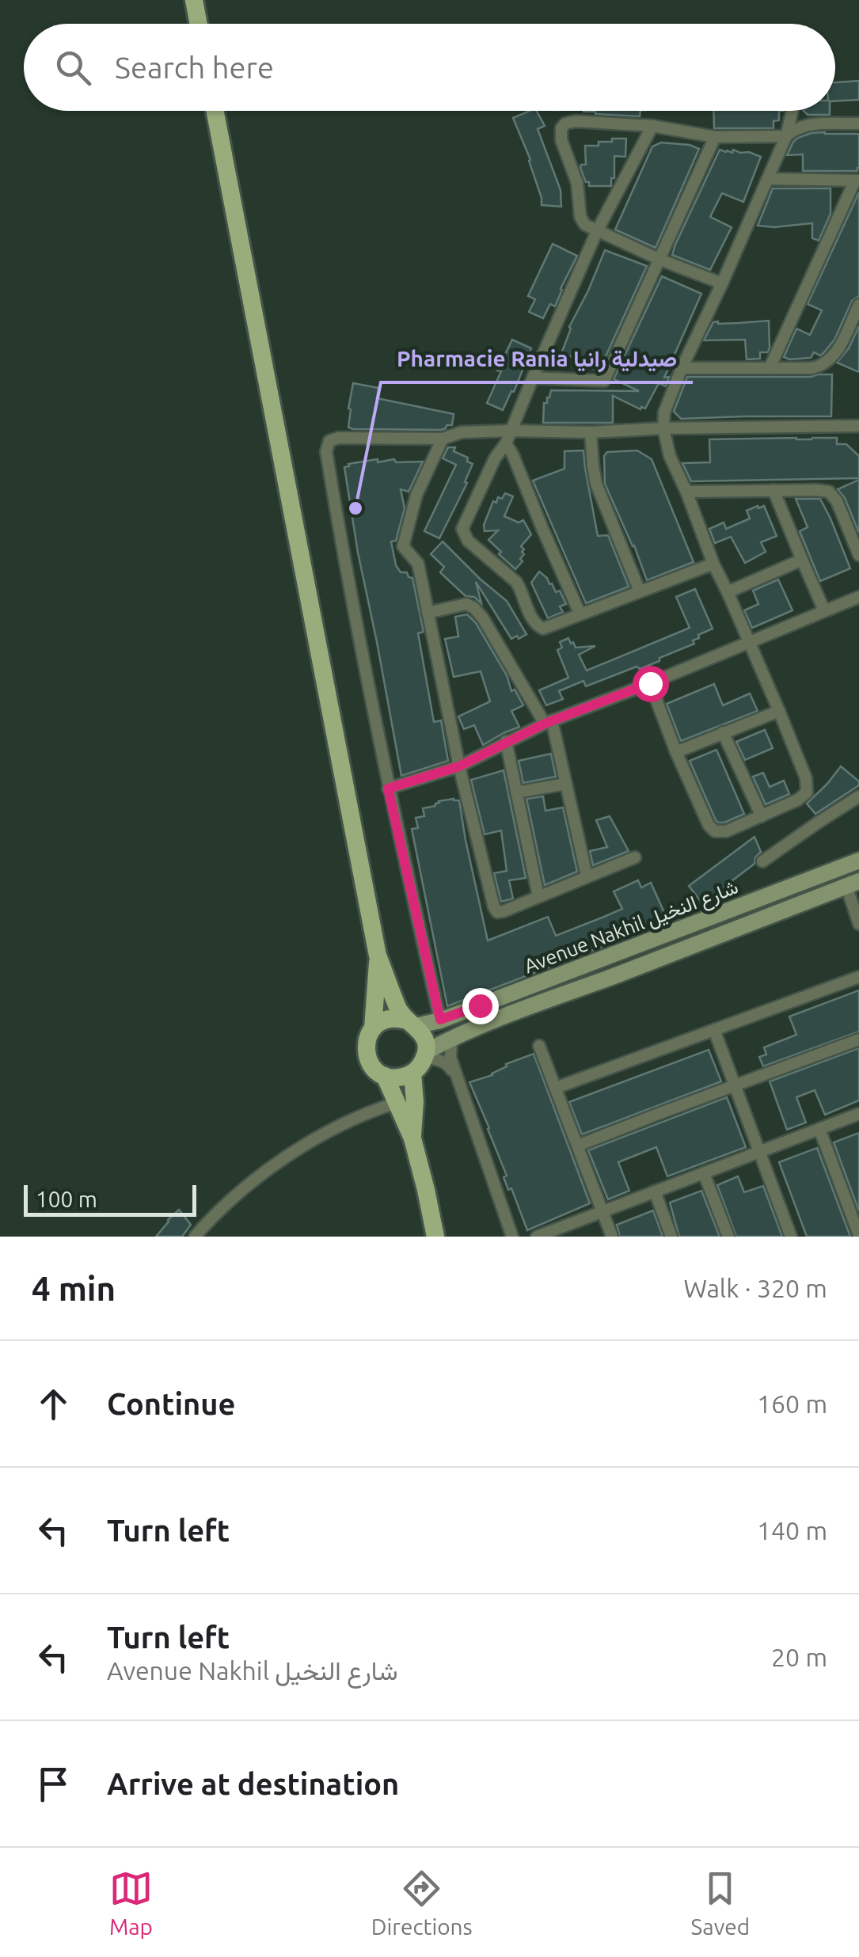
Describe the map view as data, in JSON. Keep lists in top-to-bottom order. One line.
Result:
{"streets":{"street":["Avenue Nakhil شارع النخيل"]},"places":["Pharmacie Rania صيدلية رانيا"],"scale_bar":"100 m","page":{"search":"Search here","scale":"100 m","heading":["4 min","Walk · 320 m"],"list":[["Continue","160 m"],["Turn left","140 m"],["Turn left","Avenue Nakhil شارع النخيل","20 m"],"Arrive at destination"],"nav":["Map","Directions","Saved"]}}
